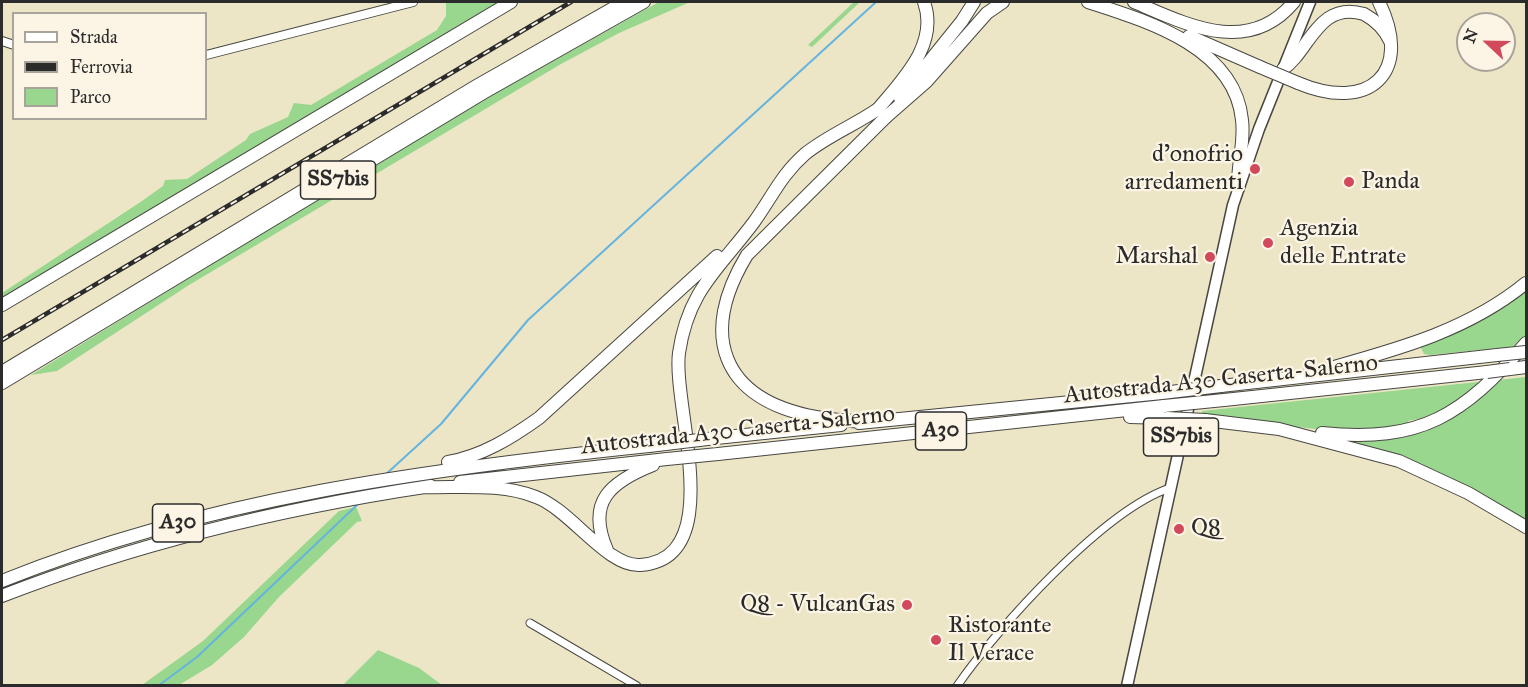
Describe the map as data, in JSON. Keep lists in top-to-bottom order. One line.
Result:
{"streets":{"highway":["SS7bis","Autostrada A30 Caserta-Salerno","A30"]},"crossings":[["Autostrada A30 Caserta-Salerno","A30"]],"places":["d'onofrio arredamenti","Panda","Agenzia delle Entrate","Marshal","Q8","Q8 - VulcanGas","Ristorante Il Verace"],"legend":["Strada","Ferrovia","Parco"],"north":"left"}
